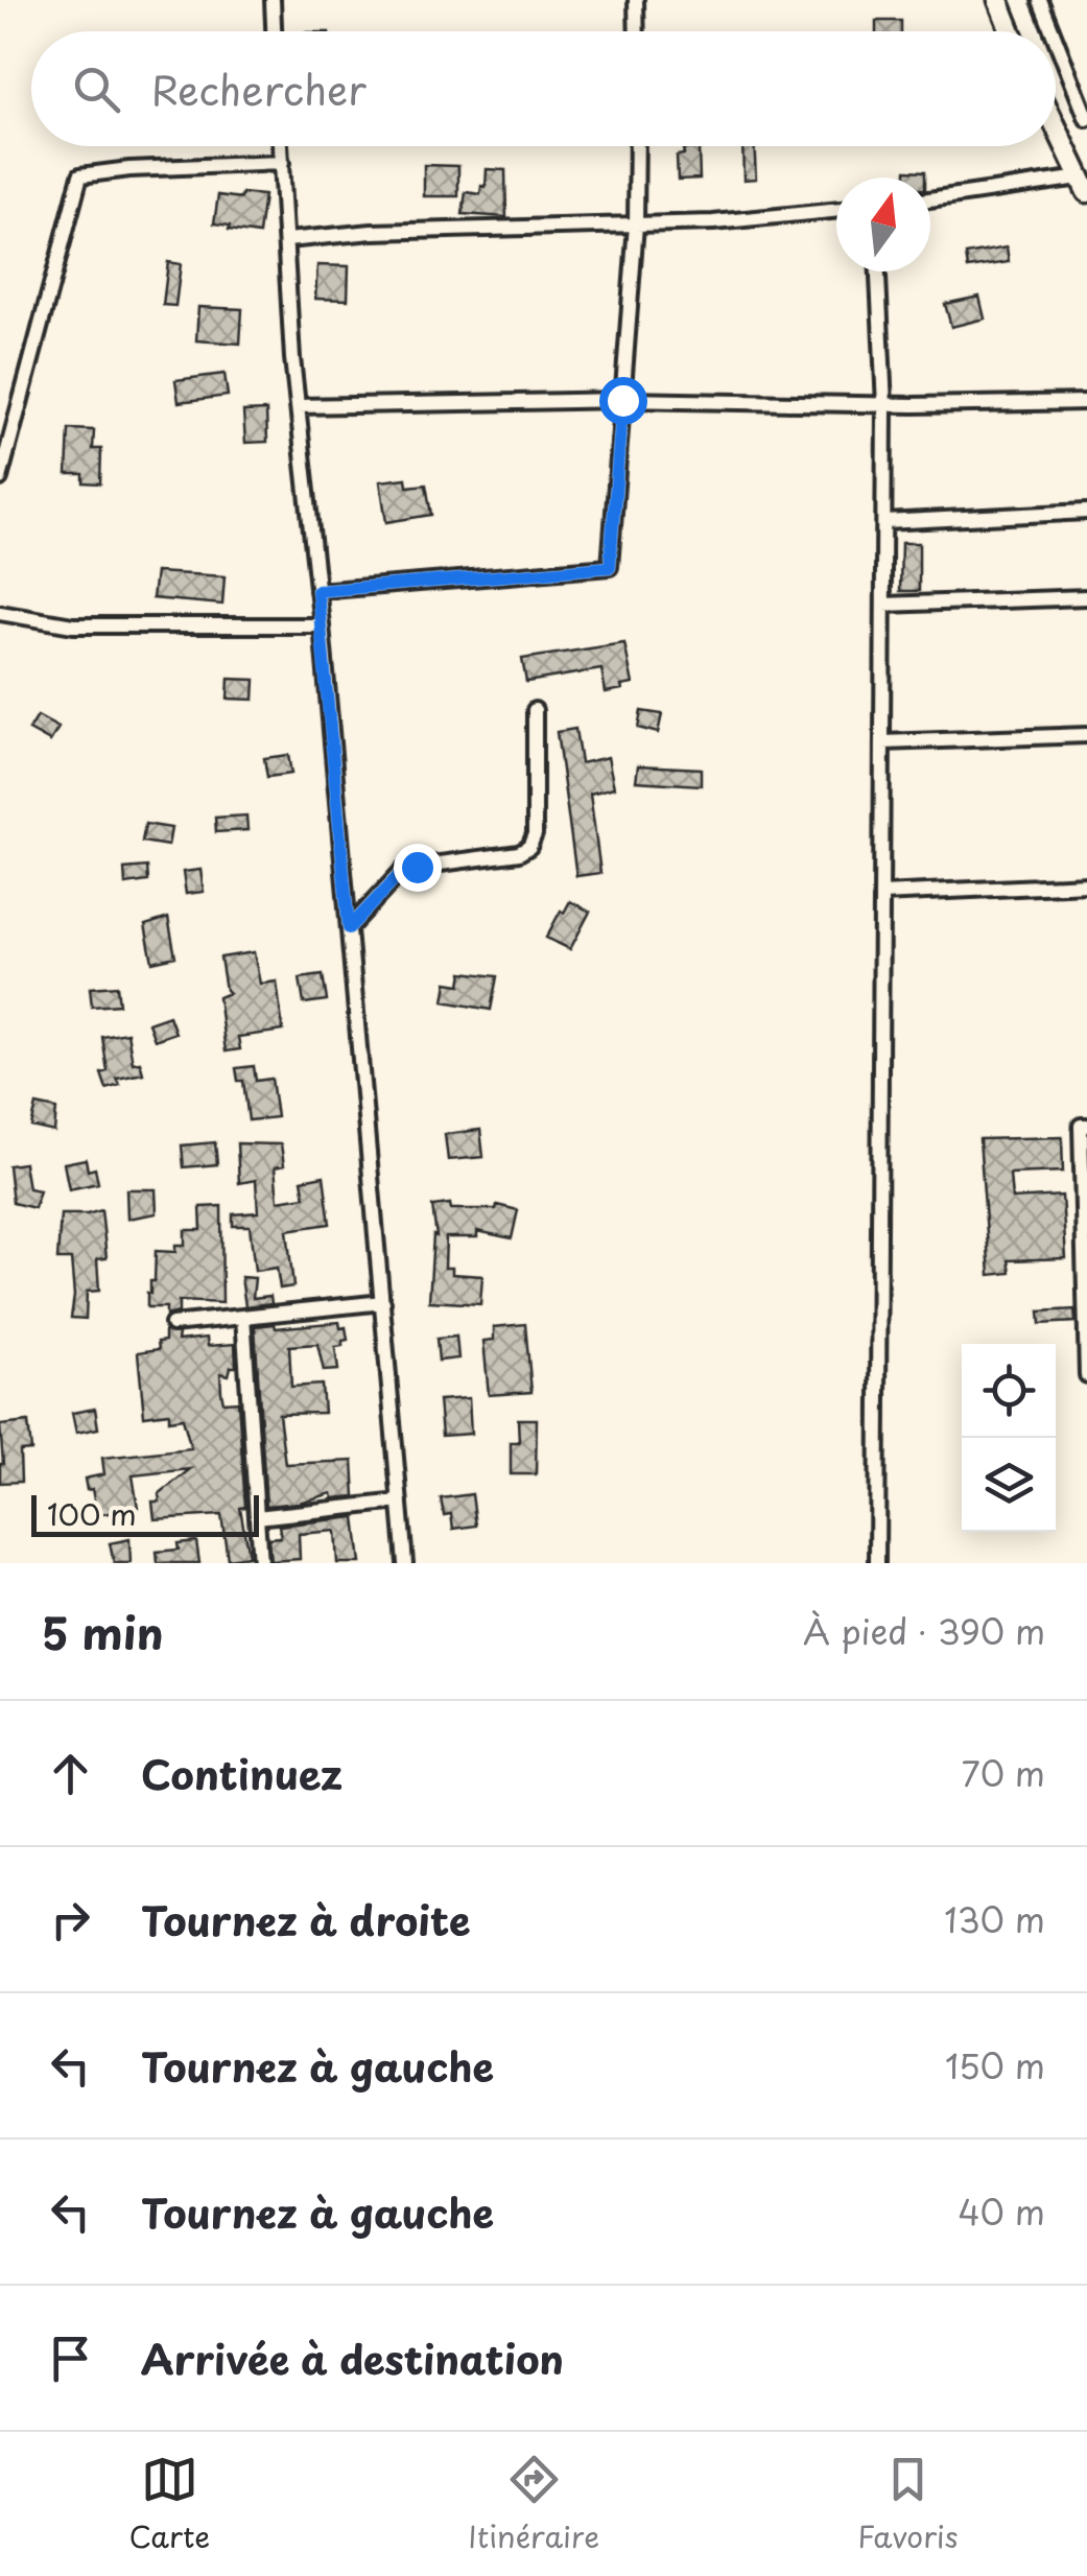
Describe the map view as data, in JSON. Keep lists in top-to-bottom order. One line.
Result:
{"scale_bar":"100 m","north":"top","page":{"search":"Rechercher","scale":"100 m","heading":["5 min","À pied · 390 m"],"list":[["Continuez","70 m"],["Tournez à droite","130 m"],["Tournez à gauche","150 m"],["Tournez à gauche","40 m"],"Arrivée à destination"],"nav":["Carte","Itinéraire","Favoris"]}}
